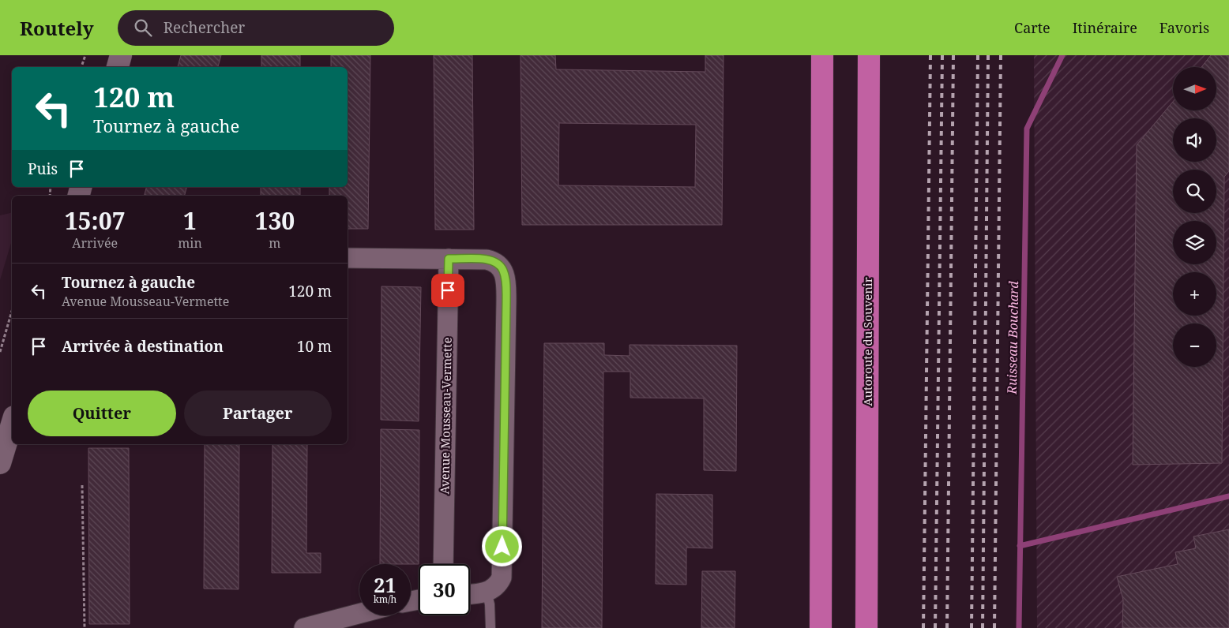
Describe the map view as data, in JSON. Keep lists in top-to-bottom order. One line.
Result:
{"streets":{"highway":["Autoroute du Souvenir"],"street":["Avenue Mousseau-Vermette"]},"water":["Ruisseau Bouchard"],"north":"right","page":{"header":"Routely","search":"Rechercher","nav":["Carte","Itinéraire","Favoris"],"map_buttons":["+","−"],"turn":["120 m","Tournez à gauche"],"then":"Puis","eta":["15:07","Arrivée","1","min","130","m"],"list":[{"name":"Tournez à gauche","note":"Avenue Mousseau-Vermette","value":"120 m"},{"name":"Arrivée à destination","value":"10 m"}],"buttons":["Quitter","Partager"],"speed":"21 km/h","limit":"30"}}
